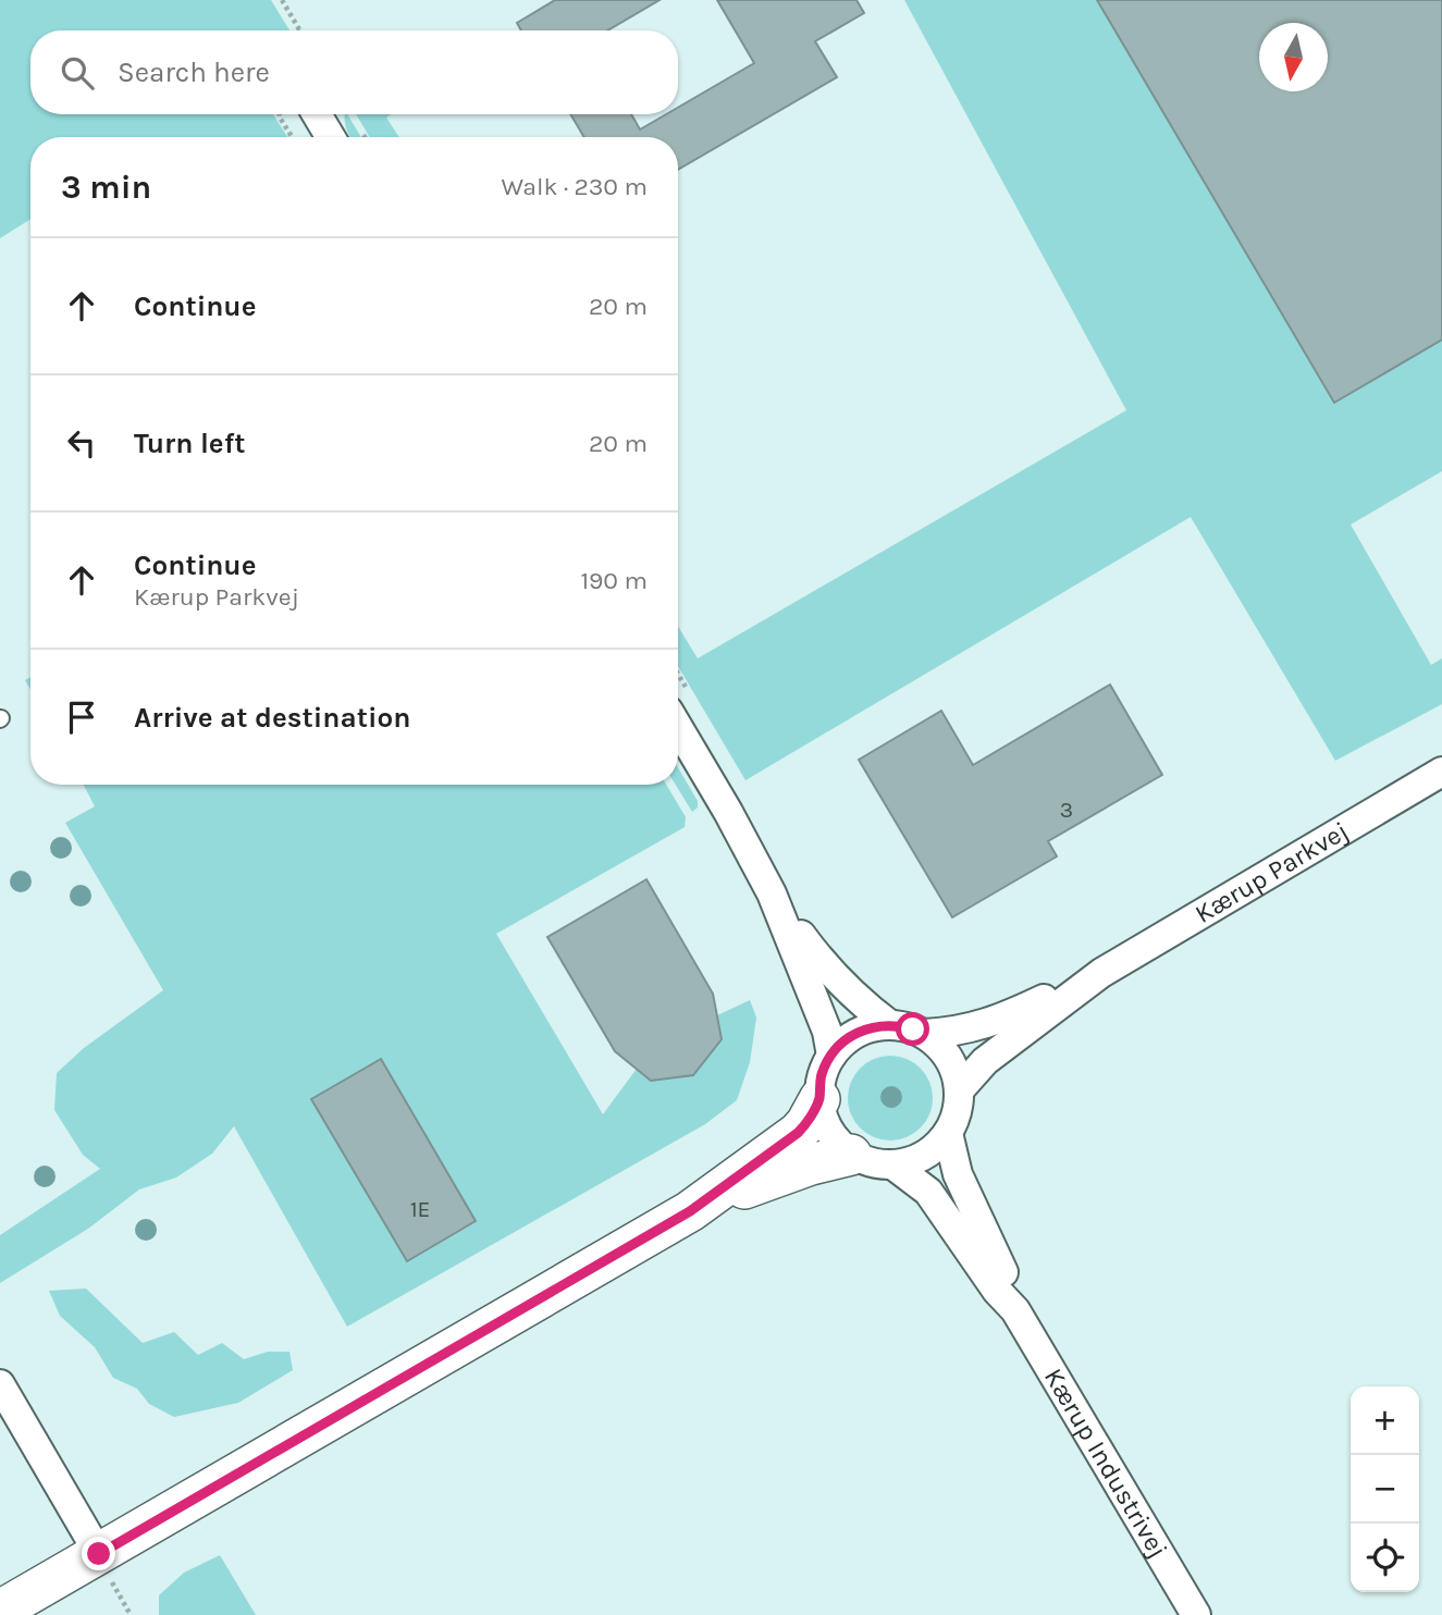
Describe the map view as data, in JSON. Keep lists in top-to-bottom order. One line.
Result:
{"streets":{"street":["Kærup Parkvej","Kærup Industrivej"]},"crossings":[["Kærup Parkvej","Kærup Industrivej"]],"house_numbers":["3","1E"],"north":"bottom","page":{"search":"Search here","heading":["3 min","Walk · 230 m"],"list":[["Continue","20 m"],["Turn left","20 m"],["Continue","Kærup Parkvej","190 m"],"Arrive at destination"],"map_buttons":["+","−"]}}
